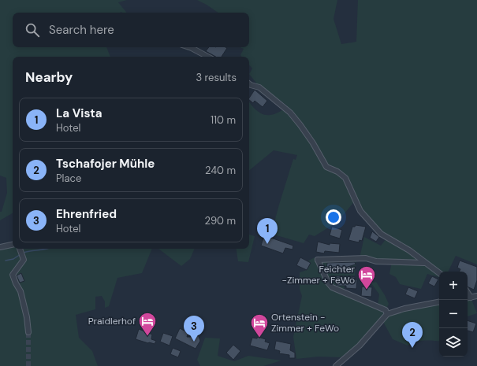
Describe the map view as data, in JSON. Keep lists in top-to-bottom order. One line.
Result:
{"places":{"hotel":["Feichter -Zimmer + FeWo","Praidlerhof","Ortenstein - Zimmer + FeWo"]},"page":{"search":"Search here","heading":["Nearby","3 results"],"list":[{"mark":"1","name":"La Vista","note":"Hotel","value":"110 m"},{"mark":"2","name":"Tschafojer Mühle","note":"Place","value":"240 m"},{"mark":"3","name":"Ehrenfried","note":"Hotel","value":"290 m"}],"pins":["1","3","2"],"map_buttons":["+","−"]}}
